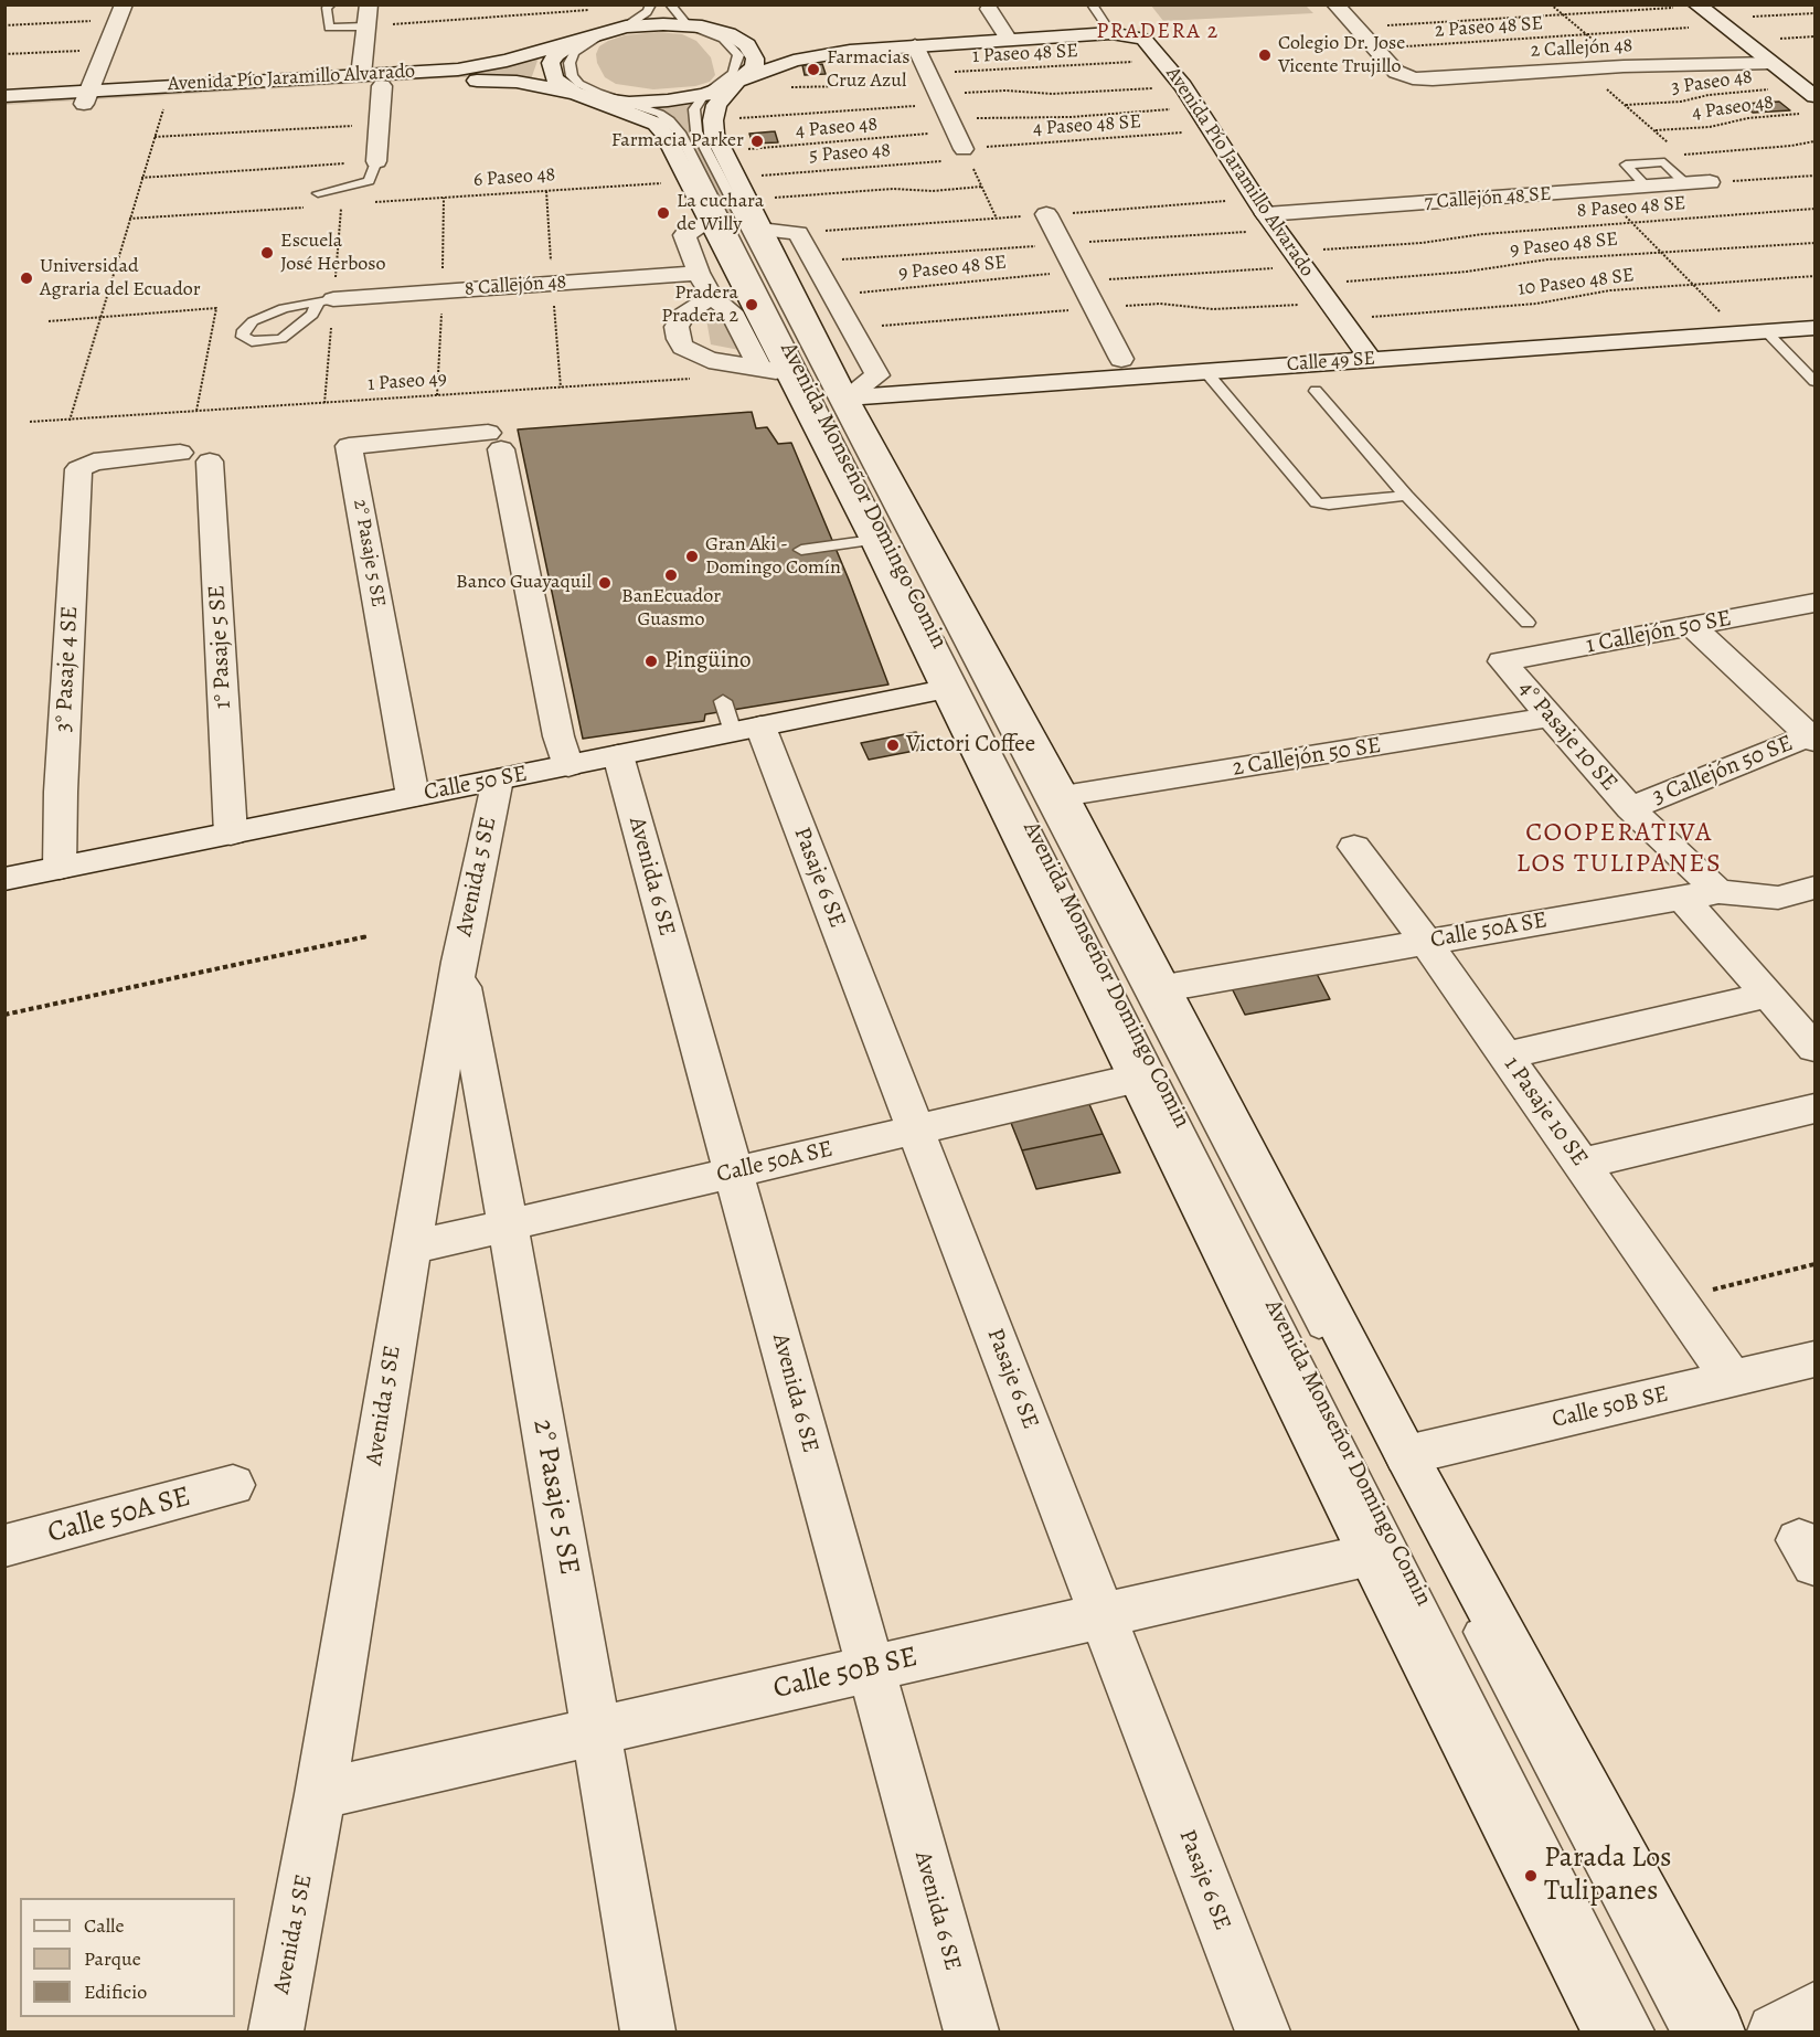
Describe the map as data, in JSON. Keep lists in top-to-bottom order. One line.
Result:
{"streets":{"street":["2 Callejón 48","Avenida Pío Jaramillo Alvarado","7 Callejón 48 SE","8 Callejón 48","Calle 49 SE","Avenida Monseñor Domingo Comin","2° Pasaje 5 SE","1 Callejón 50 SE","1° Pasaje 5 SE","3° Pasaje 4 SE","4° Pasaje 10 SE","2 Callejón 50 SE","3 Callejón 50 SE","Calle 50 SE","Avenida 5 SE","Avenida 6 SE","Pasaje 6 SE","Calle 50A SE","1 Pasaje 10 SE","Calle 50B SE"],"path":["2 Paseo 48 SE","1 Paseo 48 SE","3 Paseo 48","4 Paseo 48","4 Paseo 48 SE","5 Paseo 48","6 Paseo 48","8 Paseo 48 SE","9 Paseo 48 SE","10 Paseo 48 SE","1 Paseo 49"]},"crossings":[["2 Paseo 48 SE","2 Callejón 48"],["1 Paseo 48 SE","Avenida Pío Jaramillo Alvarado"],["1 Paseo 48 SE","4 Paseo 48"],["1 Paseo 48 SE","4 Paseo 48 SE"],["1 Paseo 48 SE","5 Paseo 48"],["Avenida Pío Jaramillo Alvarado","4 Paseo 48 SE"],["Avenida Pío Jaramillo Alvarado","7 Callejón 48 SE"],["Avenida Pío Jaramillo Alvarado","8 Paseo 48 SE"],["Avenida Pío Jaramillo Alvarado","9 Paseo 48 SE"],["Avenida Pío Jaramillo Alvarado","10 Paseo 48 SE"],["Avenida Pío Jaramillo Alvarado","Calle 49 SE"],["Avenida Pío Jaramillo Alvarado","Avenida Monseñor Domingo Comin"],["4 Paseo 48","4 Paseo 48 SE"],["4 Paseo 48","5 Paseo 48"],["4 Paseo 48","Avenida Monseñor Domingo Comin"],["4 Paseo 48 SE","5 Paseo 48"],["5 Paseo 48","Avenida Monseñor Domingo Comin"],["6 Paseo 48","Avenida Monseñor Domingo Comin"],["8 Paseo 48 SE","9 Paseo 48 SE"],["9 Paseo 48 SE","Avenida Monseñor Domingo Comin"],["8 Callejón 48","Avenida Monseñor Domingo Comin"],["Calle 49 SE","Avenida Monseñor Domingo Comin"],["Avenida Monseñor Domingo Comin","2 Callejón 50 SE"],["Avenida Monseñor Domingo Comin","Calle 50 SE"],["Avenida Monseñor Domingo Comin","Calle 50A SE"],["Avenida Monseñor Domingo Comin","Calle 50B SE"],["2° Pasaje 5 SE","Calle 50 SE"],["2° Pasaje 5 SE","Avenida 5 SE"],["2° Pasaje 5 SE","Calle 50A SE"],["2° Pasaje 5 SE","Calle 50B SE"],["1 Callejón 50 SE","4° Pasaje 10 SE"],["1° Pasaje 5 SE","Calle 50 SE"],["3° Pasaje 4 SE","Calle 50 SE"],["4° Pasaje 10 SE","2 Callejón 50 SE"],["4° Pasaje 10 SE","3 Callejón 50 SE"],["4° Pasaje 10 SE","Calle 50A SE"],["Calle 50 SE","Avenida 5 SE"],["Calle 50 SE","Avenida 6 SE"],["Calle 50 SE","Pasaje 6 SE"],["Avenida 5 SE","Calle 50A SE"],["Avenida 5 SE","Calle 50B SE"],["Avenida 6 SE","Calle 50A SE"],["Avenida 6 SE","Calle 50B SE"],["Pasaje 6 SE","Calle 50A SE"],["Pasaje 6 SE","Calle 50B SE"],["Calle 50A SE","1 Pasaje 10 SE"],["1 Pasaje 10 SE","Calle 50B SE"]],"districts":["PRADERA 2","COOPERATIVA LOS TULIPANES"],"places":["Colegio Dr. Jose Vicente Trujillo","Farmacias Cruz Azul","Farmacia Parker","La cuchara de Willy","Escuela José Herboso","Universidad Agraria del Ecuador","Pradera Pradera 2","Gran Aki - Domingo Comín","BanEcuador Guasmo","Banco Guayaquil","Pingüino","Victori Coffee","Parada Los Tulipanes"],"legend":["Calle","Parque","Edificio"]}
